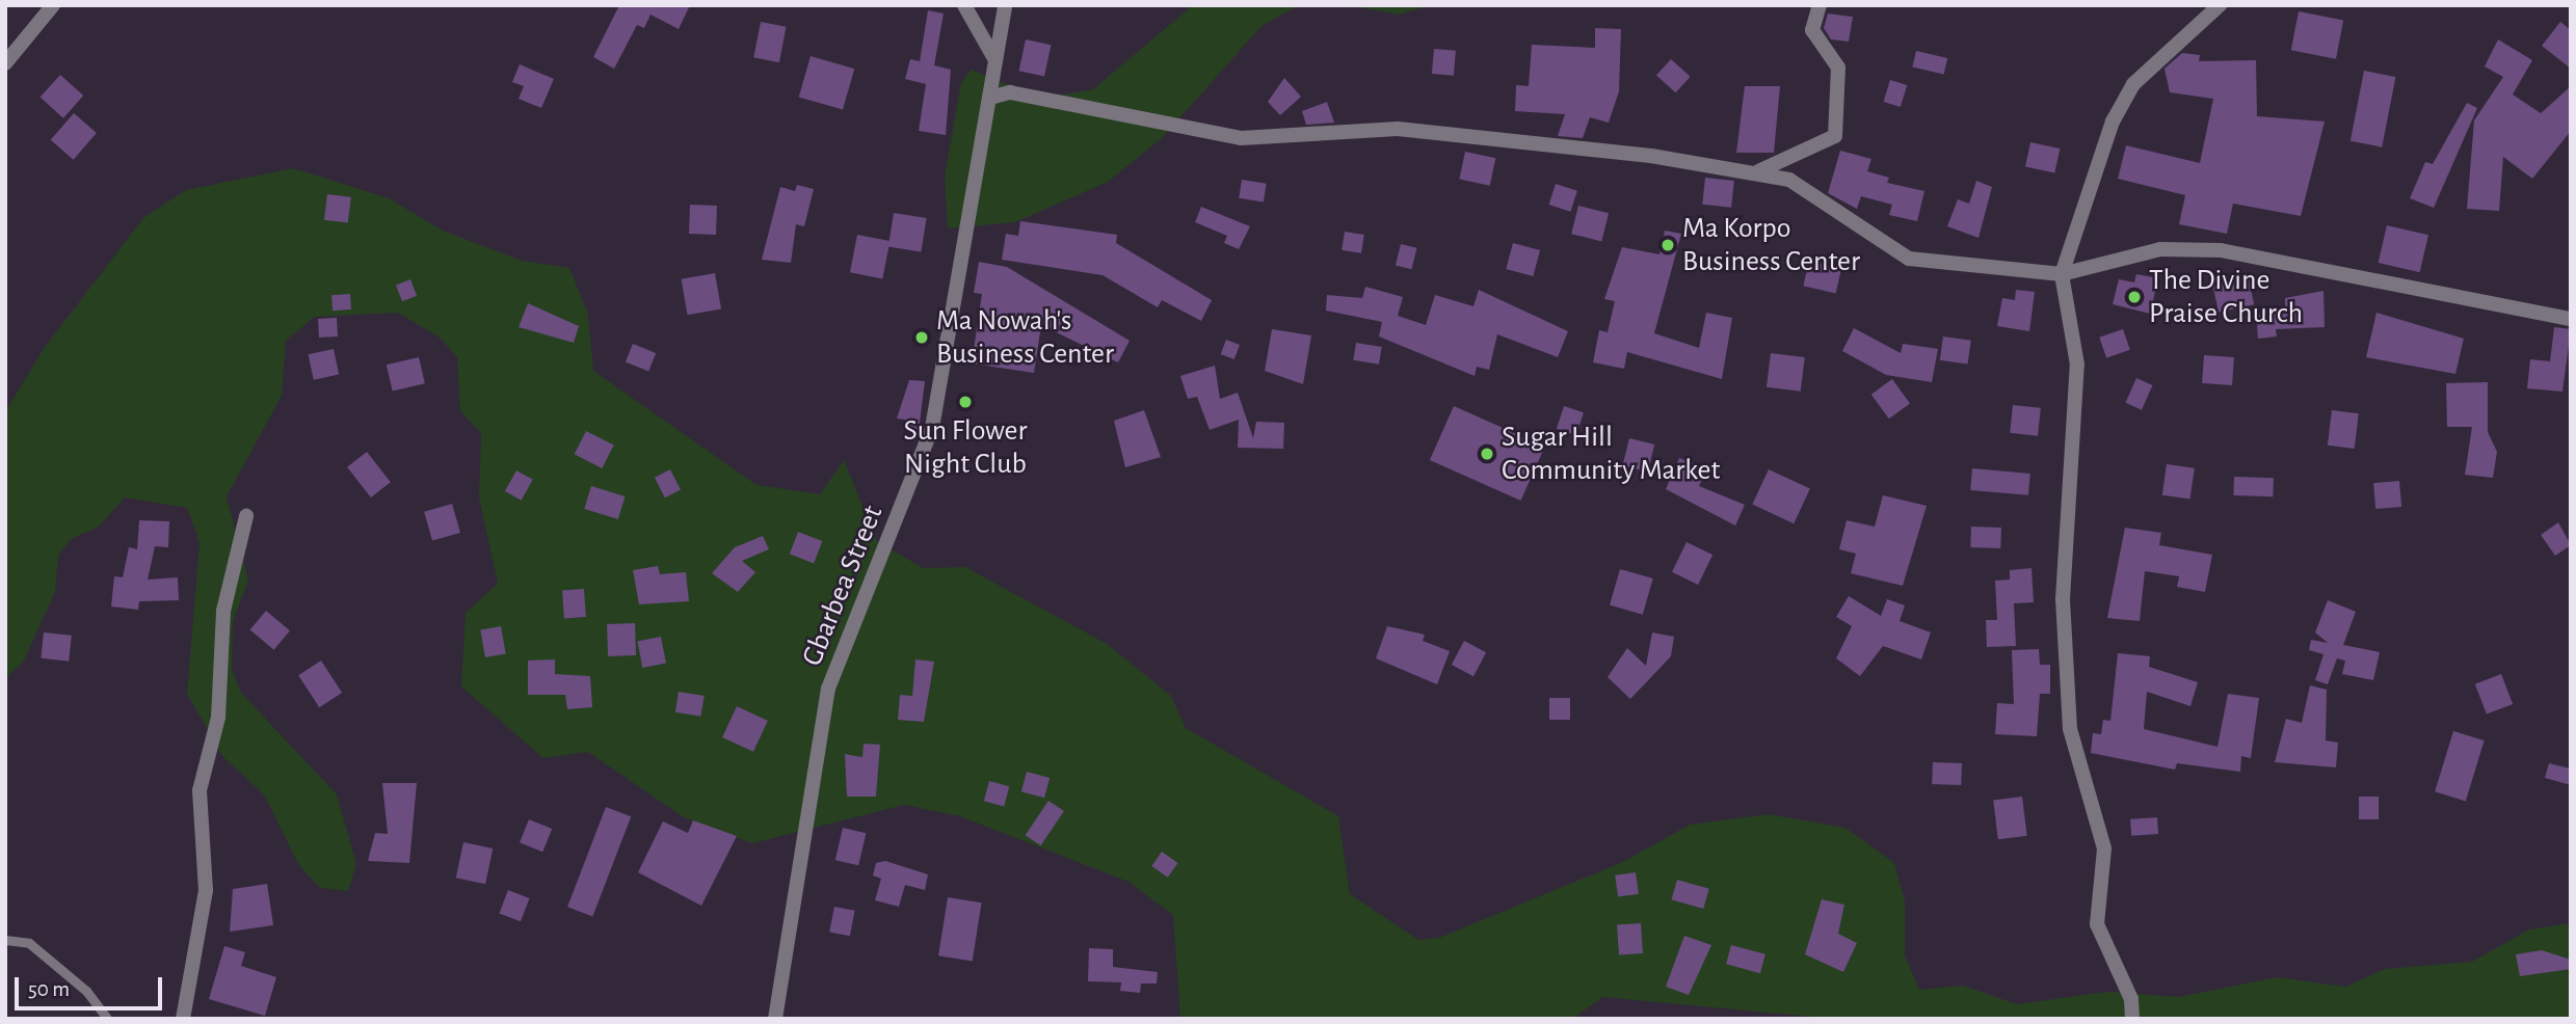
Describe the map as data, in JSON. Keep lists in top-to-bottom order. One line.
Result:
{"streets":{"street":["Gbarbea Street"]},"places":["Ma Korpo Business Center","The Divine Praise Church","Ma Nowah's Business Center","Sun Flower Night Club","Sugar Hill Community Market"],"scale_bar":"50 m"}
